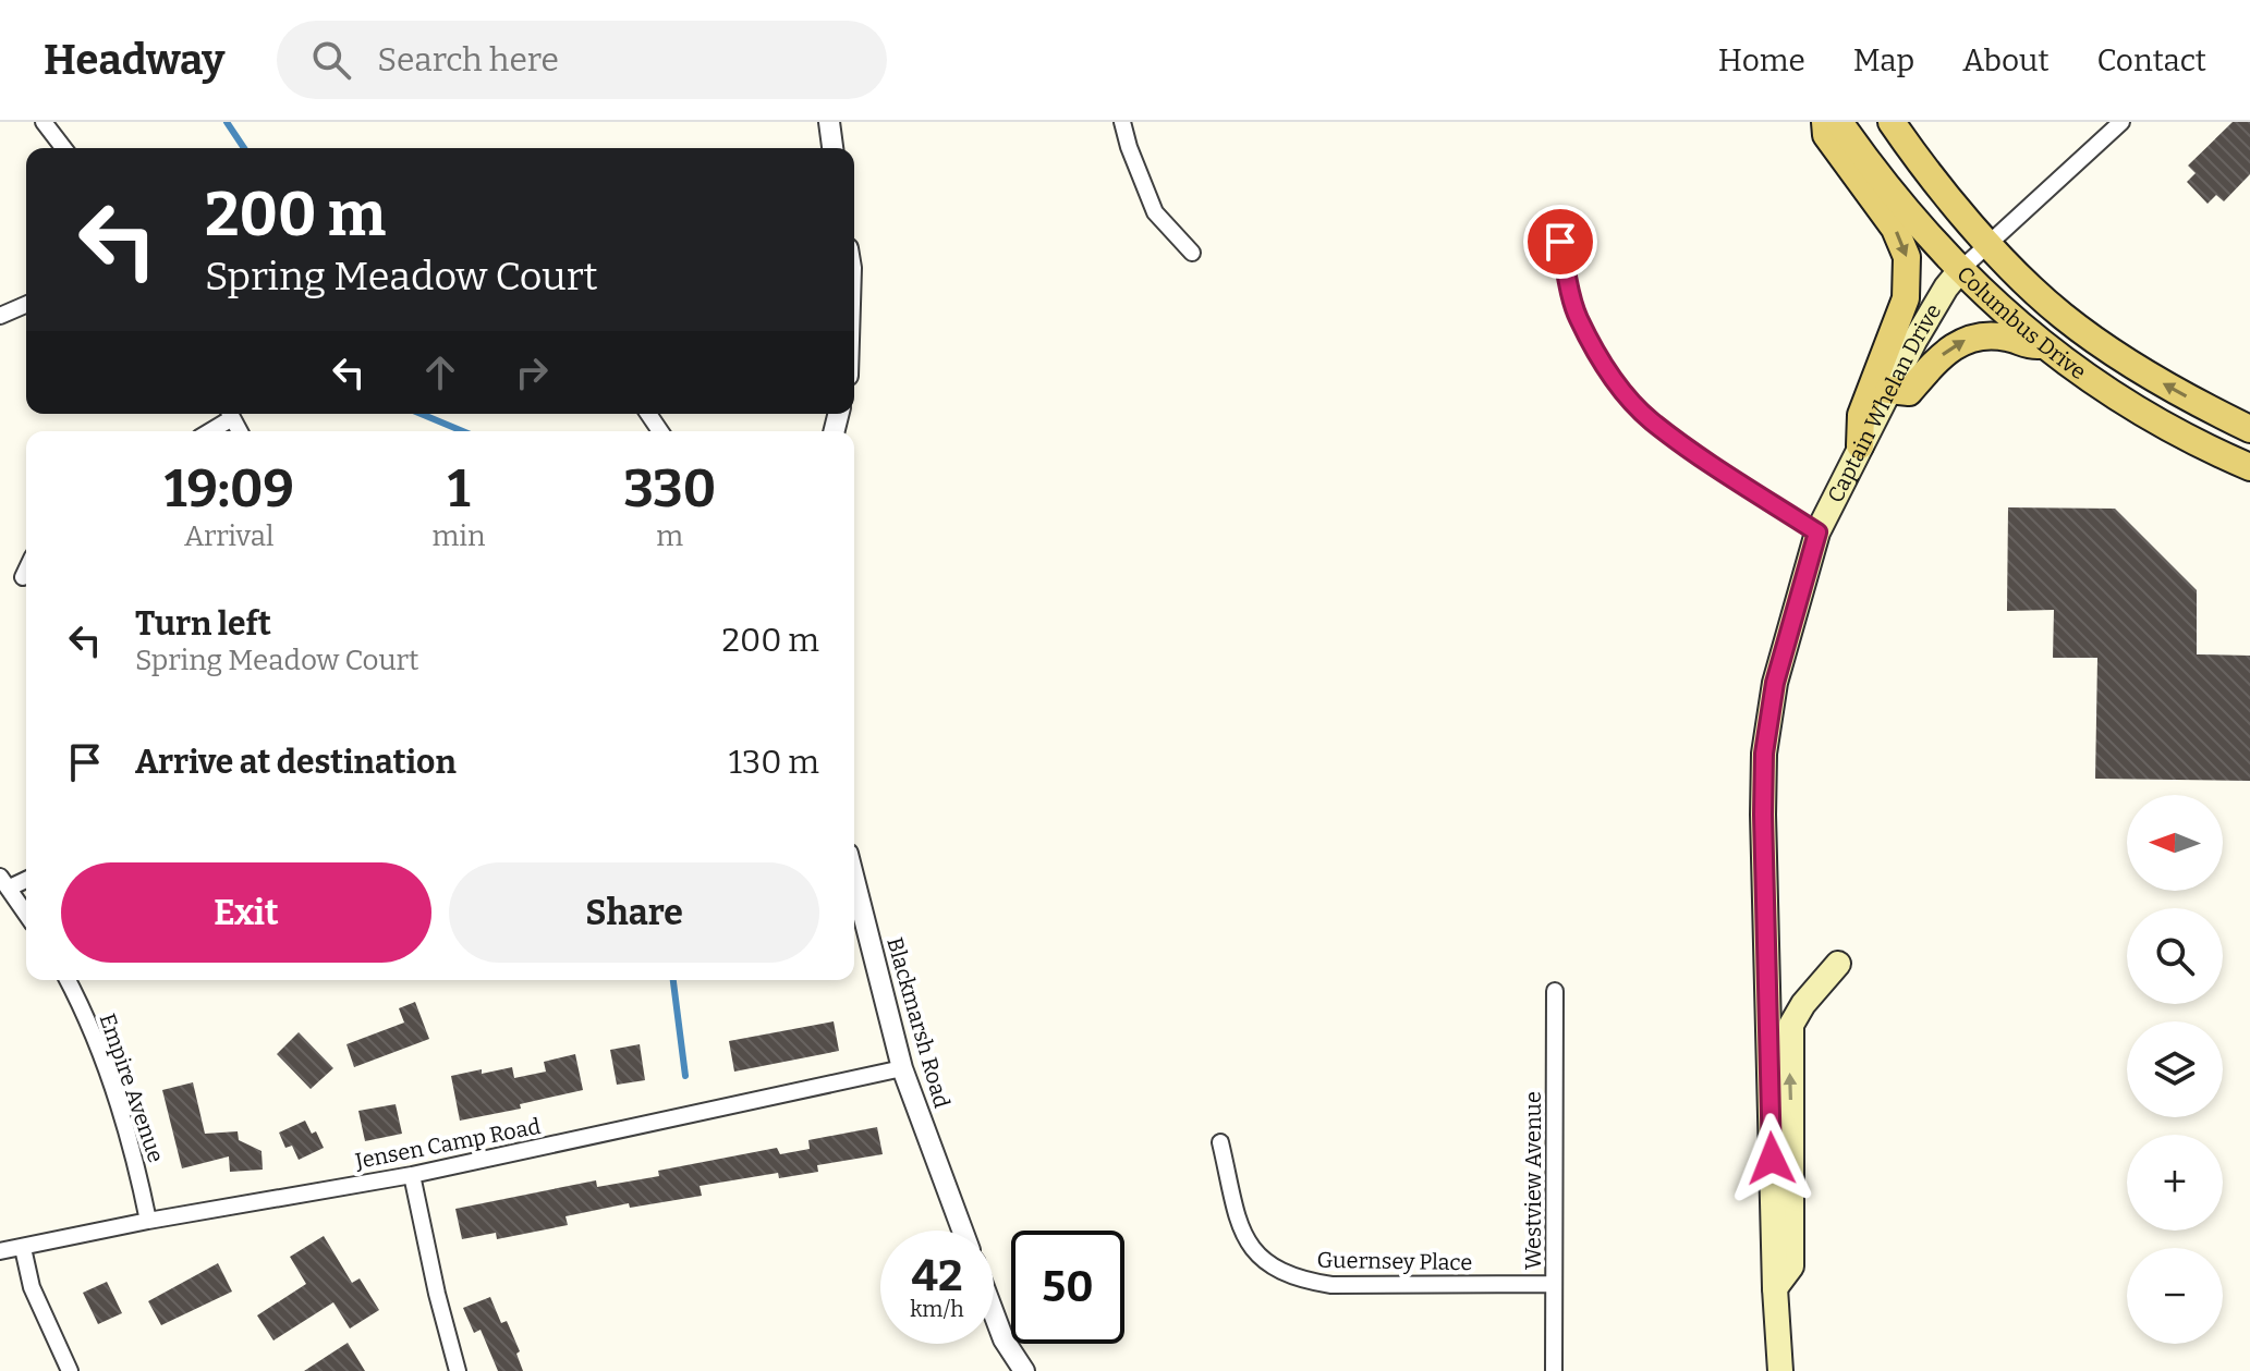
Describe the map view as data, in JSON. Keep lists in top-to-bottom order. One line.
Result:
{"streets":{"main road":["Columbus Drive","Captain Whelan Drive"],"street":["Blackmarsh Road","Empire Avenue","Jensen Camp Road","Westview Avenue","Guernsey Place"]},"crossings":[["Columbus Drive","Captain Whelan Drive"],["Blackmarsh Road","Jensen Camp Road"],["Empire Avenue","Jensen Camp Road"],["Westview Avenue","Guernsey Place"]],"north":"left","page":{"header":"Headway","search":"Search here","nav":["Home","Map","About","Contact"],"turn":["200 m","Spring Meadow Court"],"eta":["19:09","Arrival","1","min","330","m"],"list":[{"name":"Turn left","note":"Spring Meadow Court","value":"200 m"},{"name":"Arrive at destination","value":"130 m"}],"map_buttons":["+","−"],"buttons":["Exit","Share"],"speed":"42 km/h","limit":"50"}}
